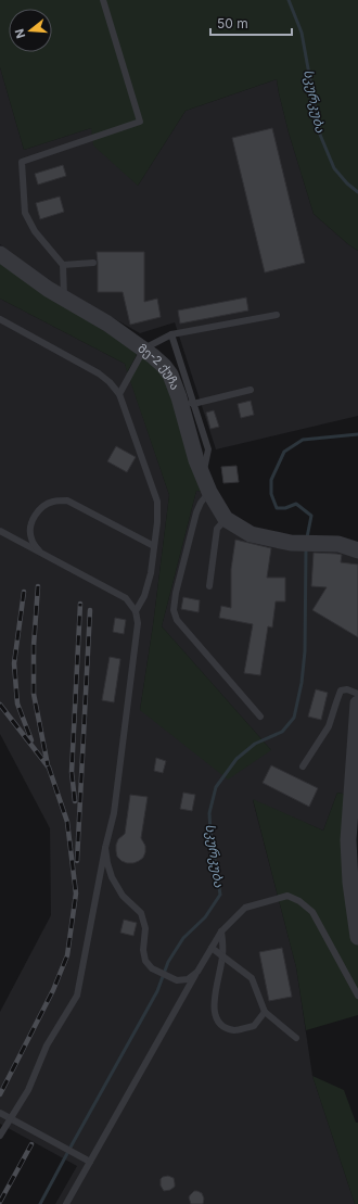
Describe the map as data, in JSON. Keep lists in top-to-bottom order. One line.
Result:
{"streets":{"street":["მე-2 ქუჩა"]},"water":["სკურკუბა"],"scale_bar":"50 m","north":"left"}
